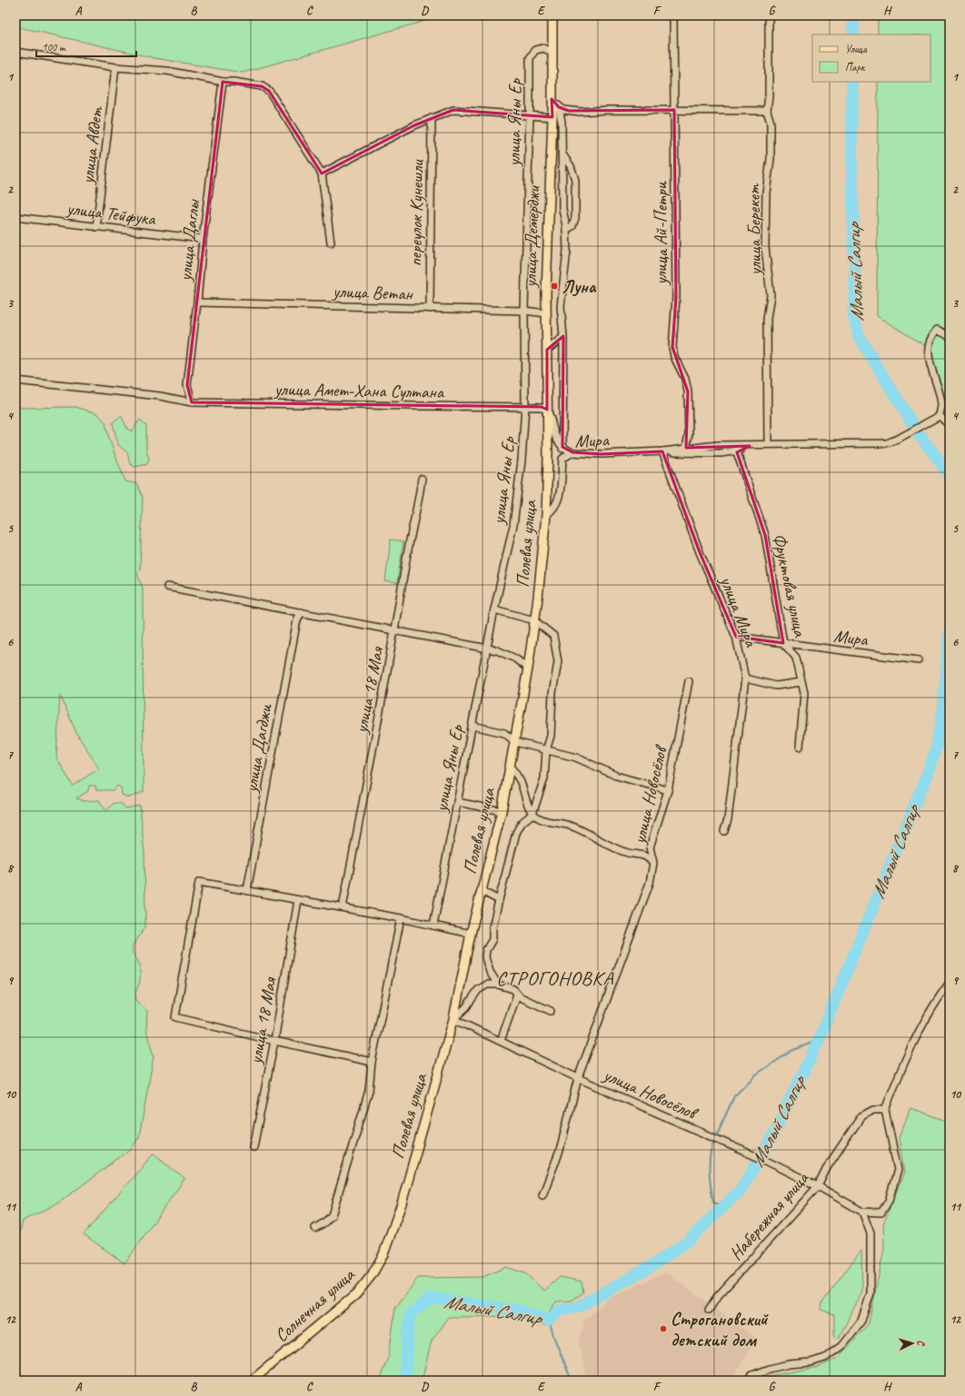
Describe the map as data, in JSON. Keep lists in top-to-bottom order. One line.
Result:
{"streets":{"main road":["улица Демерджи","Полевая улица","Солнечная улица"],"street":["улица Яны Ер","улица Авдет","улица Тейфука","переулок Кунешли","улица Берекет","улица Ай-Петри","улица Даглы","улица Ветан","улица Амет-Хана Султана","Мира","Фруктовая улица","улица Мира","улица 18 Мая","улица Дагджи","улица Новосёлов","Набережная улица"]},"crossings":[["улица Яны Ер","улица Демерджи"],["улица Яны Ер","улица Ветан"],["улица Яны Ер","улица Амет-Хана Султана"],["улица Авдет","улица Тейфука"],["улица Тейфука","улица Даглы"],["переулок Кунешли","улица Ветан"],["улица Демерджи","улица Ветан"],["улица Демерджи","улица Амет-Хана Султана"],["улица Демерджи","Полевая улица"],["улица Даглы","улица Ветан"],["улица Даглы","улица Амет-Хана Султана"],["Мира","Полевая улица"],["Мира","Фруктовая улица"],["Мира","улица Мира"],["Полевая улица","улица Новосёлов"],["Полевая улица","Солнечная улица"],["улица Новосёлов","Набережная улица"]],"districts":["СТРОГОНОВКА"],"water":["Малый Салгир"],"places":{"transit":["Луна"],"other":["Строгановский детский дом"]},"legend":["Улица","Парк"],"scale_bar":"100 m","north":"right","grid":{"columns":["A","B","C","D","E","F","G","H"],"rows":["1","2","3","4","5","6","7","8","9","10","11","12"]}}
